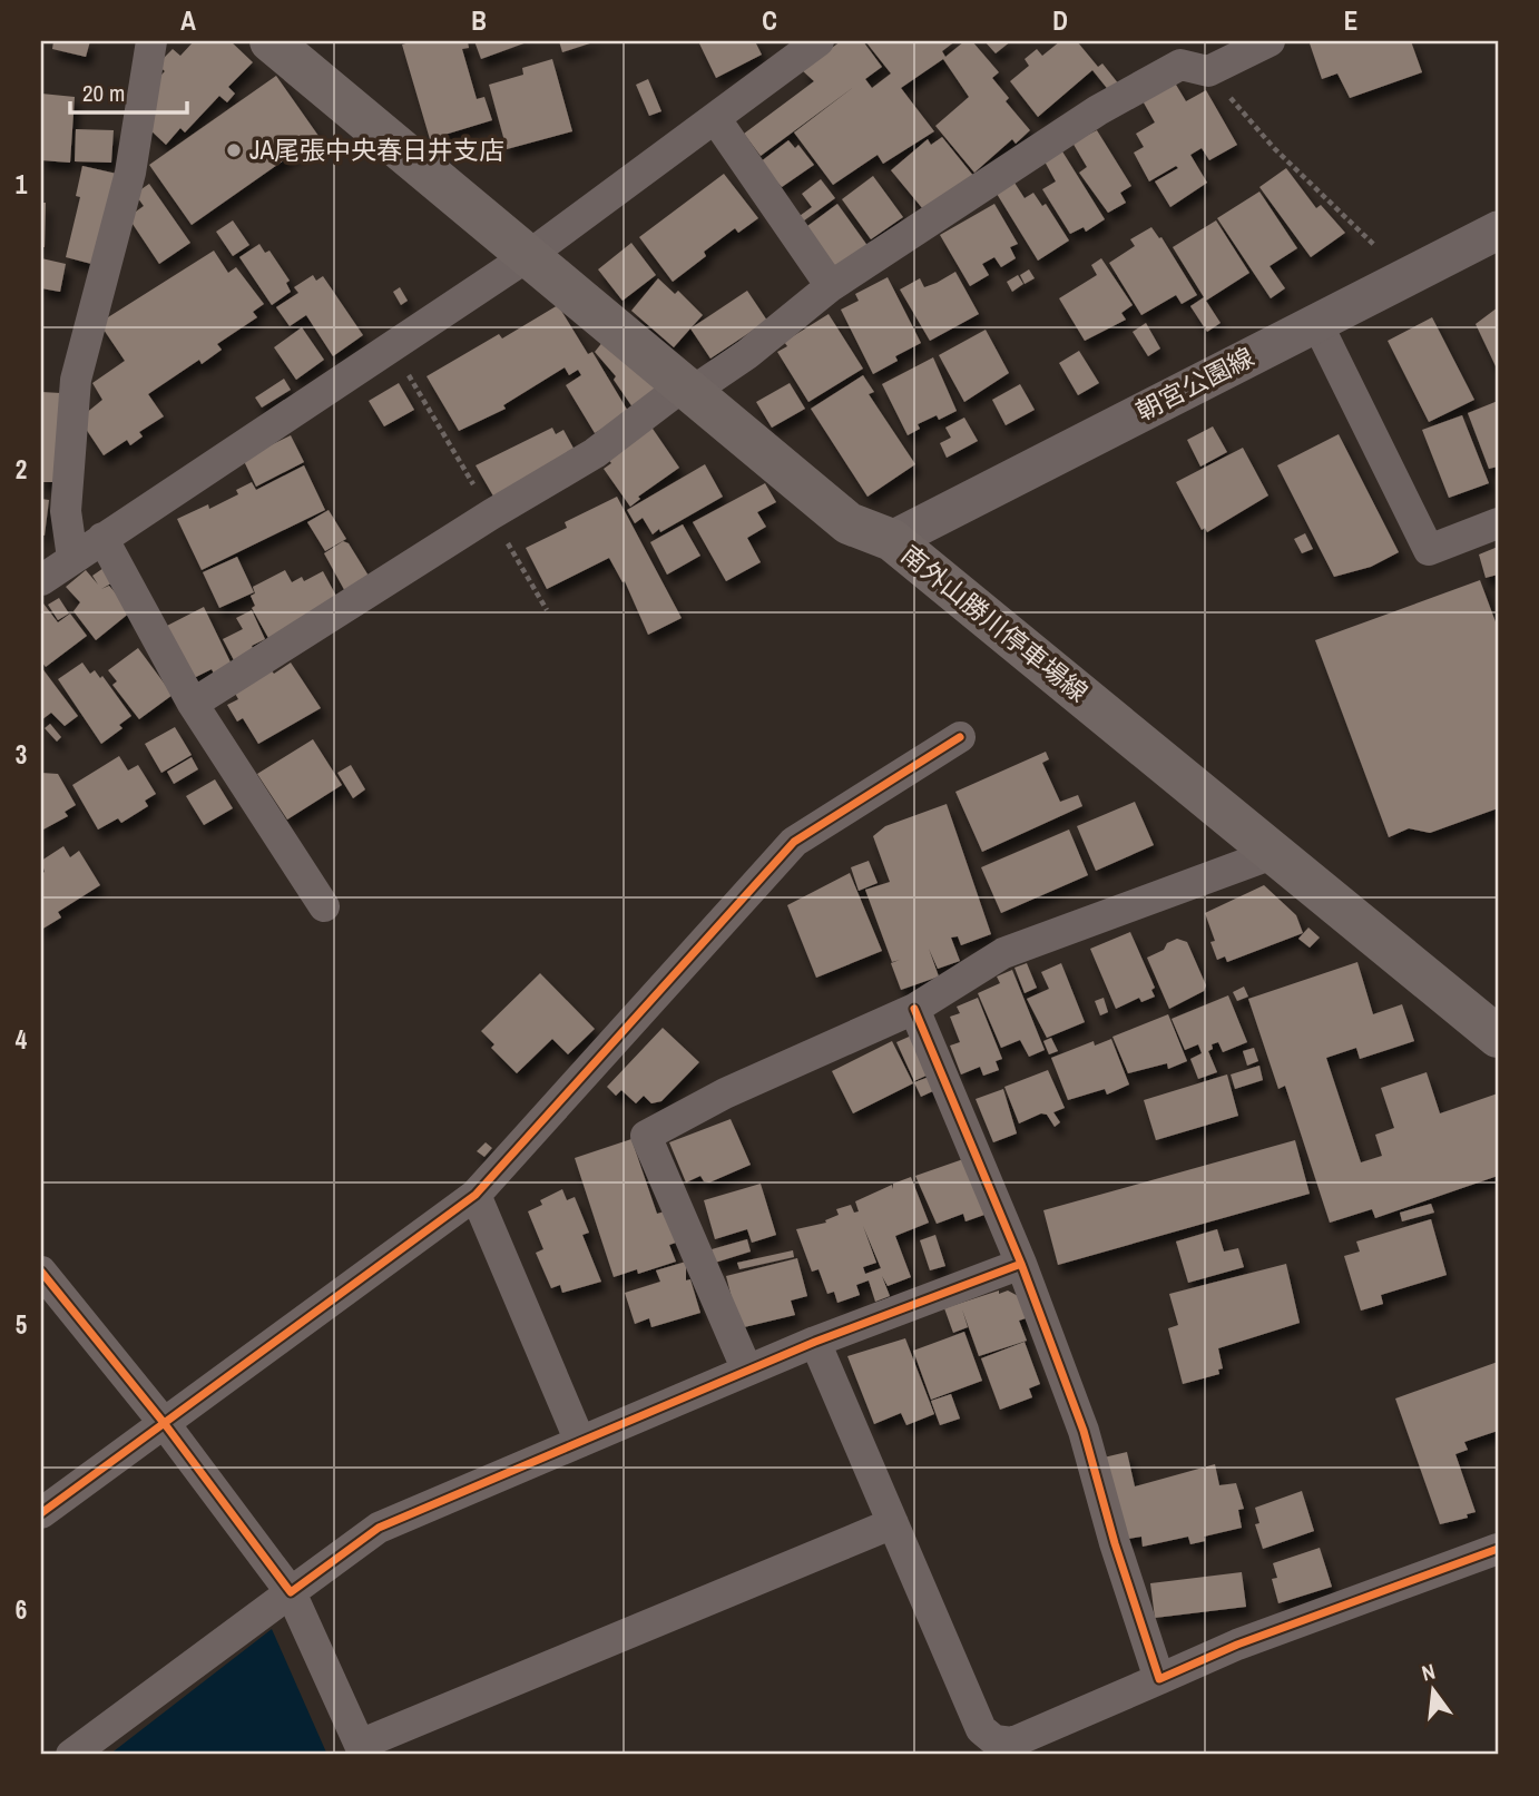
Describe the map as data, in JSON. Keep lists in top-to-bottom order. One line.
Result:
{"streets":{"main road":["南外山勝川停車場線"],"street":["朝宮公園線"]},"crossings":[["朝宮公園線","南外山勝川停車場線"]],"places":["JA尾張中央春日井支店"],"scale_bar":"20 m","north":"top","grid":{"columns":["A","B","C","D","E"],"rows":["1","2","3","4","5","6"]}}
